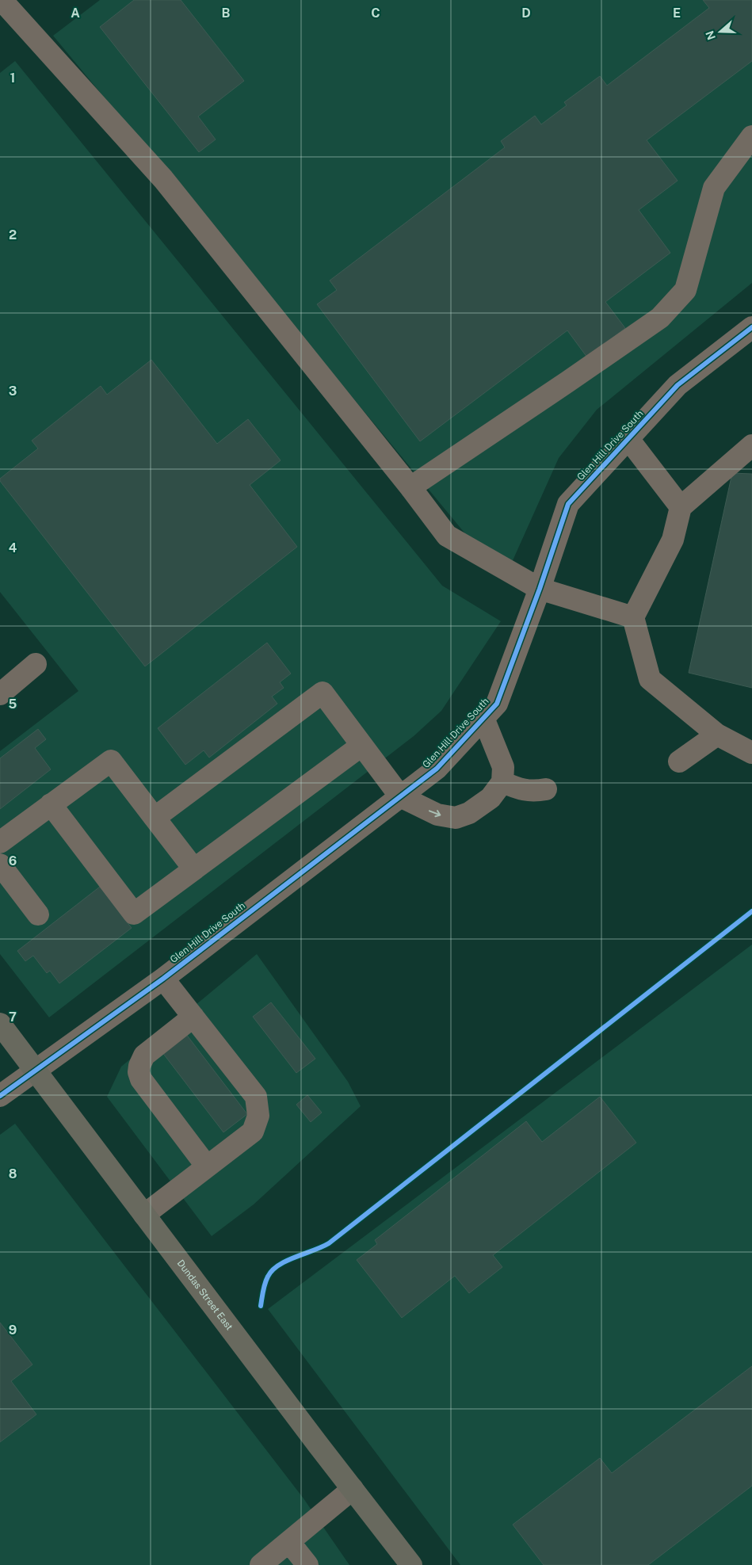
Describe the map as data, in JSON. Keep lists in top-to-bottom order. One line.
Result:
{"streets":{"main road":["Dundas Street East"],"street":["Glen Hill Drive South"]},"crossings":[["Glen Hill Drive South","Dundas Street East"]],"north":"left","grid":{"columns":["A","B","C","D","E"],"rows":["1","2","3","4","5","6","7","8","9"]}}
